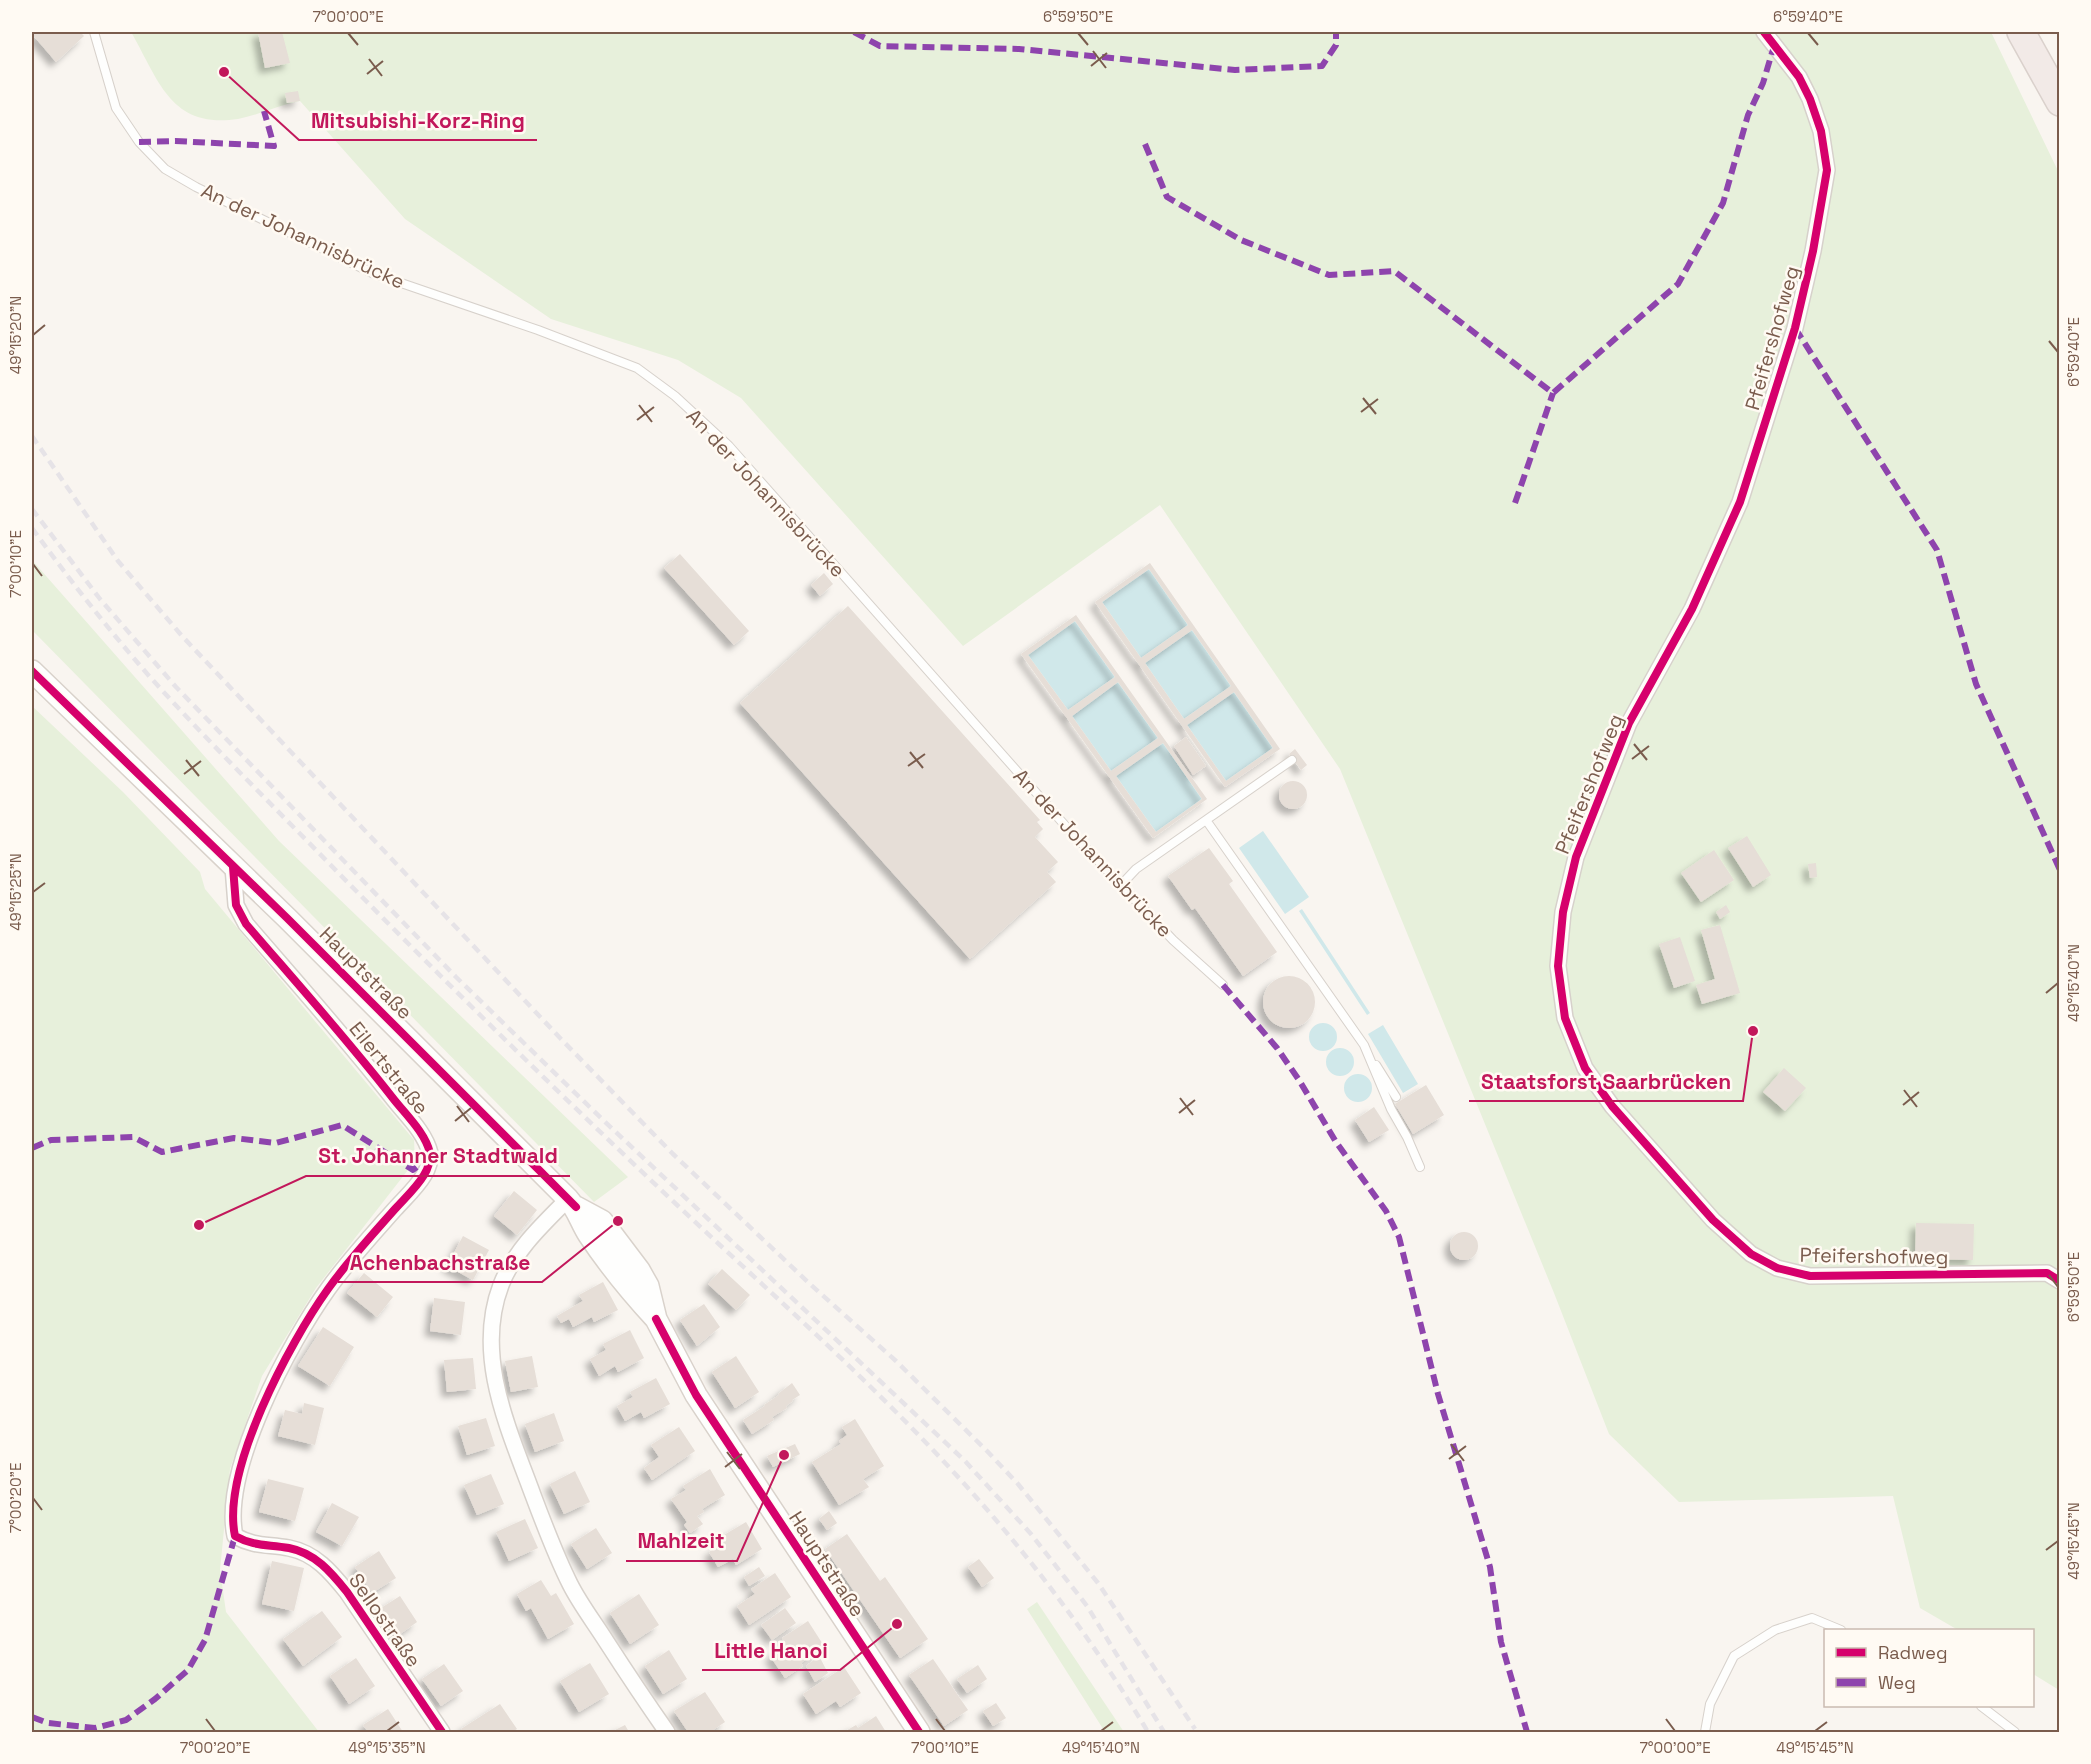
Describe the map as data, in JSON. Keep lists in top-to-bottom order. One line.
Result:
{"streets":{"main road":["Hauptstraße"],"street":["Pfeifershofweg","Eilertstraße","Sellostraße"],"lane":["An der Johannisbrücke"]},"crossings":[["Hauptstraße","Eilertstraße"],["Eilertstraße","Sellostraße"]],"places":["Mitsubishi-Korz-Ring","Staatsforst Saarbrücken","Achenbachstraße","St. Johanner Stadtwald","Mahlzeit","Little Hanoi"],"legend":["Radweg","Weg"],"coordinates":["7°00'00\"E","6°59'50\"E","6°59'40\"E","49°15'20\"N","7°00'10\"E","49°15'25\"N","49°15'40\"N","7°00'20\"E","49°15'45\"N","49°15'35\"N"]}
